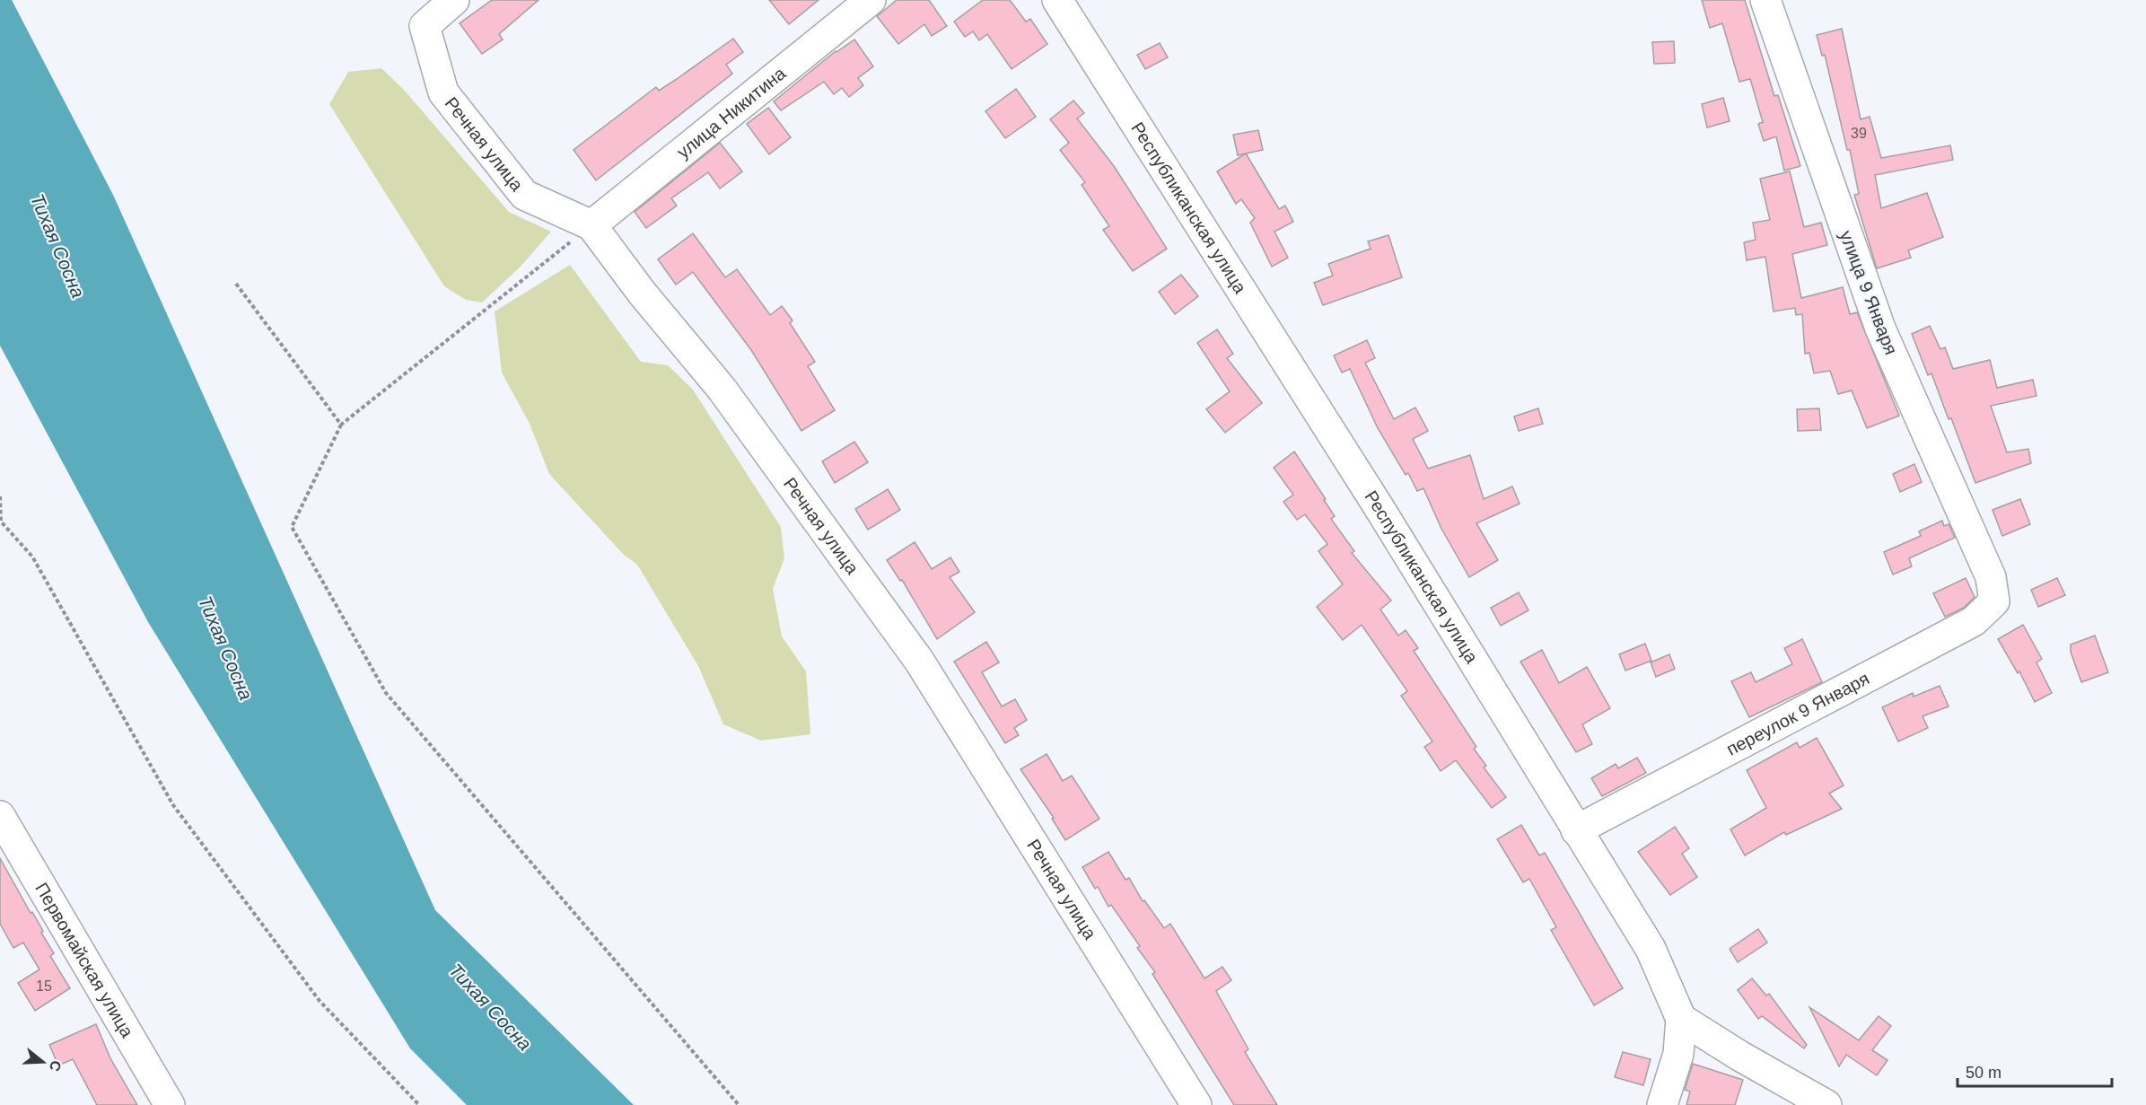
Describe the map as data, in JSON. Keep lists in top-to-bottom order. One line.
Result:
{"streets":{"street":["улица Никитина","Речная улица","Республиканская улица","улица 9 Января","переулок 9 Января","Первомайская улица"]},"crossings":[["улица Никитина","Речная улица"],["Республиканская улица","переулок 9 Января"],["улица 9 Января","переулок 9 Января"]],"water":["Тихая Сосна"],"house_numbers":["39","15"],"scale_bar":"50 m","north":"right"}
